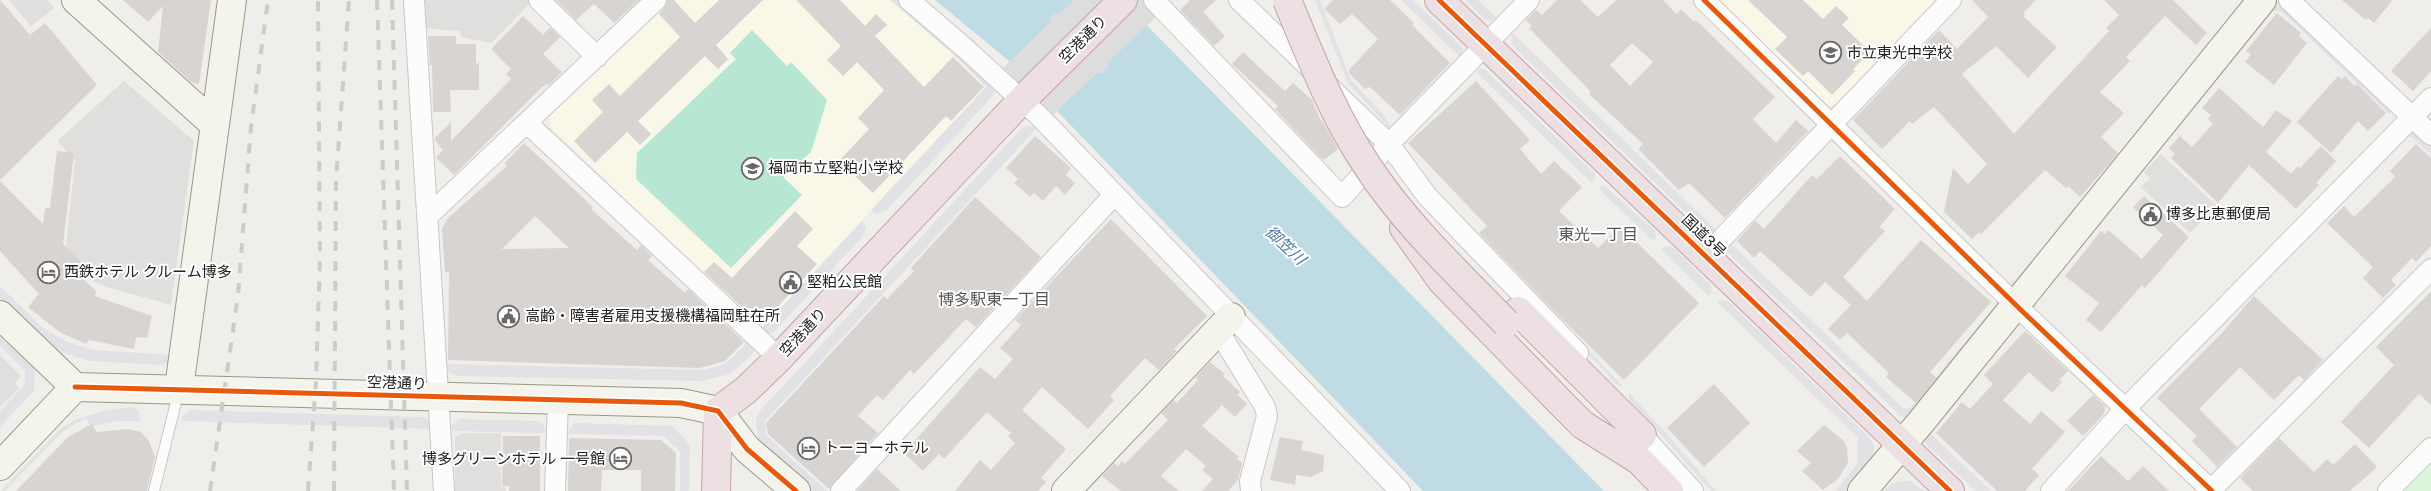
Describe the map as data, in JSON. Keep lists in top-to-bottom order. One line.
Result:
{"streets":{"highway":["空港通り","国道3号"]},"districts":["東光一丁目","博多駅東一丁目"],"water":["御笠川"],"places":{"school or university":["市立東光中学校","福岡市立堅粕小学校"],"public building":["博多比恵郵便局","堅粕公民館","高齢・障害者雇用支援機構福岡駐在所"],"hotel":["西鉄ホテル クルーム博多","トーヨーホテル","博多グリーンホテル 一号館"]}}
